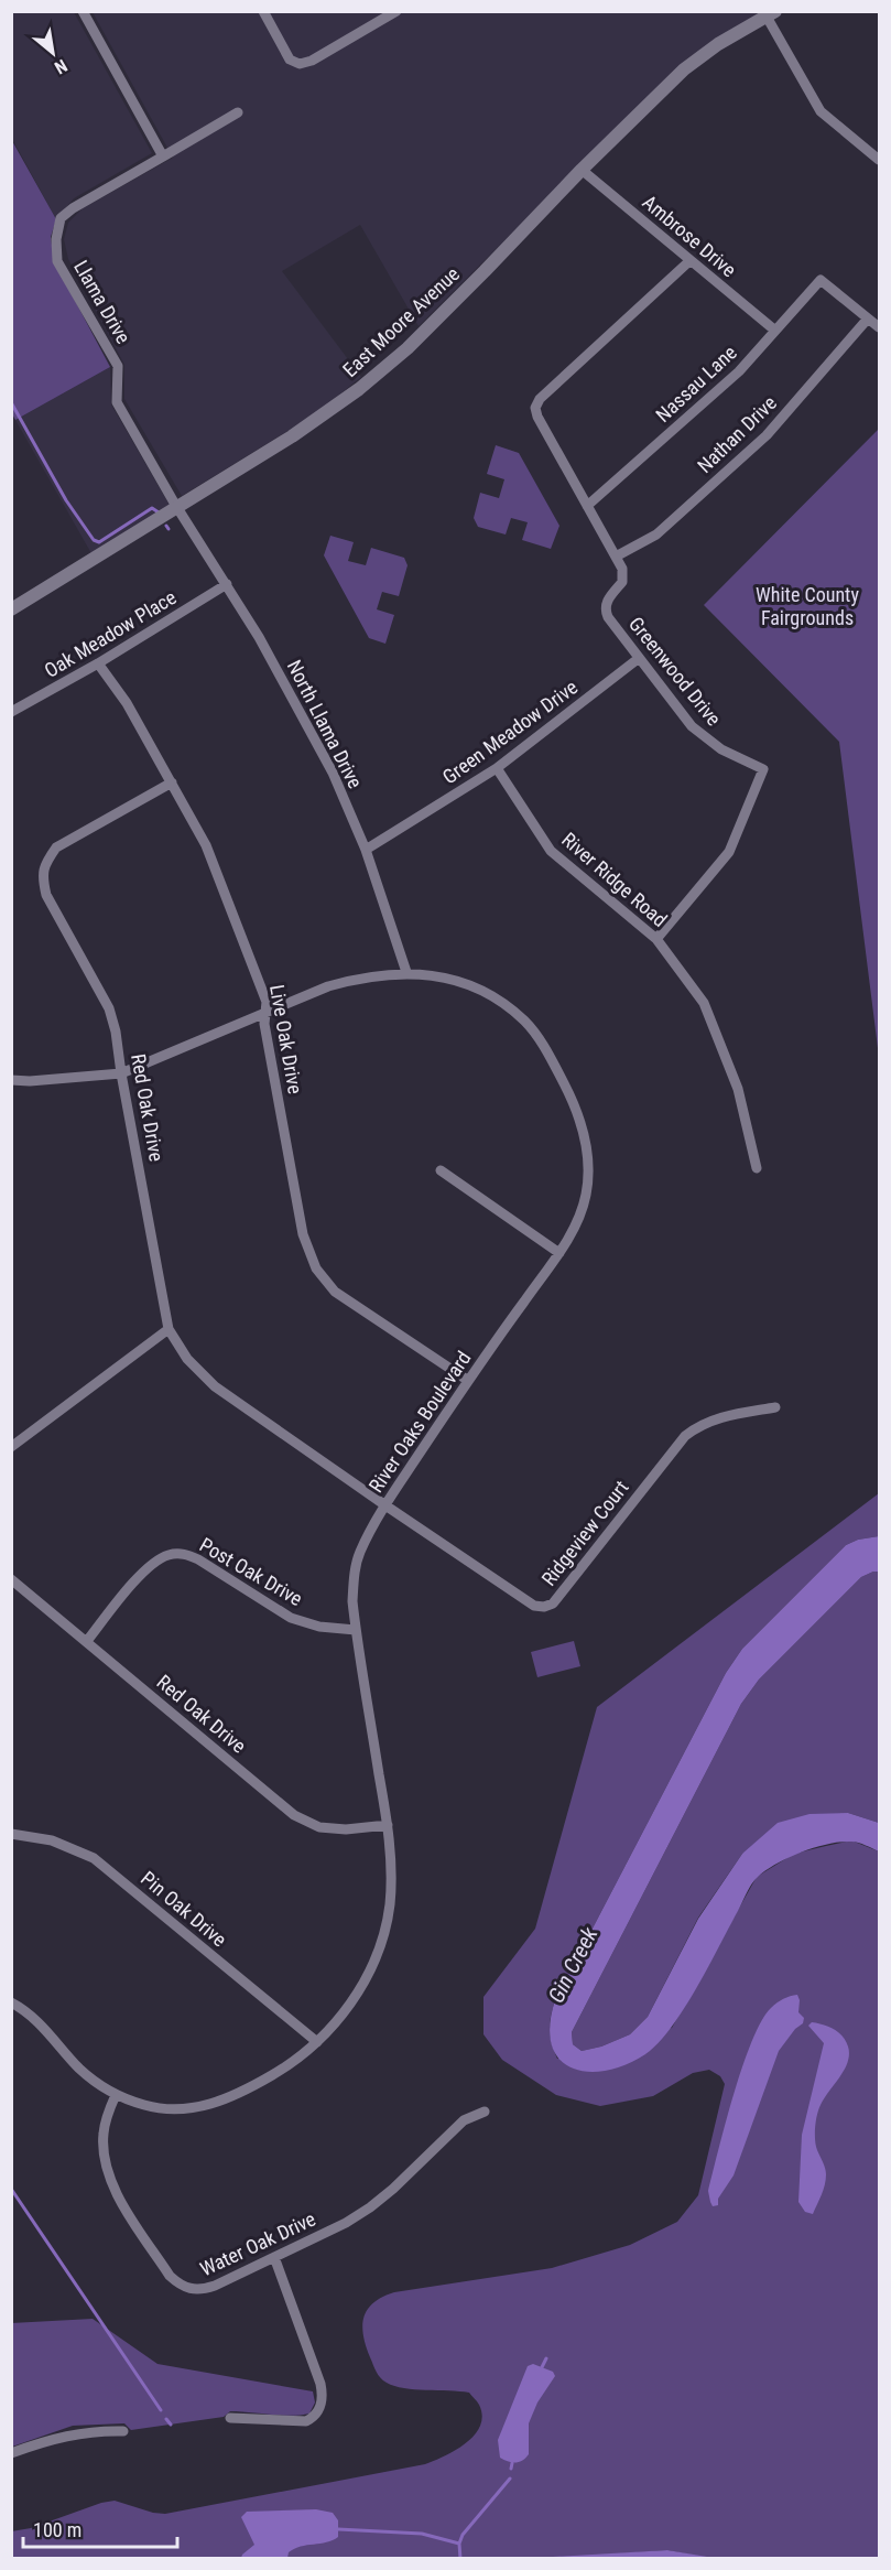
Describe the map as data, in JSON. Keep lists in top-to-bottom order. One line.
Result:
{"streets":{"street":["Ambrose Drive","Llama Drive","East Moore Avenue","Nassau Lane","Nathan Drive","Oak Meadow Place","Greenwood Drive","North Llama Drive","Green Meadow Drive","River Ridge Road","Live Oak Drive","Red Oak Drive","River Oaks Boulevard","Ridgeview Court","Post Oak Drive","Pin Oak Drive","Water Oak Drive"]},"crossings":[["Ambrose Drive","East Moore Avenue"],["Ambrose Drive","Nassau Lane"],["Ambrose Drive","Greenwood Drive"],["Llama Drive","East Moore Avenue"],["Llama Drive","North Llama Drive"],["East Moore Avenue","North Llama Drive"],["Nassau Lane","Nathan Drive"],["Nassau Lane","Greenwood Drive"],["Nathan Drive","Greenwood Drive"],["Oak Meadow Place","North Llama Drive"],["Oak Meadow Place","Live Oak Drive"],["Greenwood Drive","Green Meadow Drive"],["Greenwood Drive","River Ridge Road"],["North Llama Drive","Green Meadow Drive"],["North Llama Drive","River Oaks Boulevard"],["Green Meadow Drive","River Ridge Road"],["Live Oak Drive","Red Oak Drive"],["Live Oak Drive","River Oaks Boulevard"],["Red Oak Drive","River Oaks Boulevard"],["Red Oak Drive","Post Oak Drive"],["River Oaks Boulevard","Ridgeview Court"],["River Oaks Boulevard","Post Oak Drive"],["River Oaks Boulevard","Pin Oak Drive"],["River Oaks Boulevard","Water Oak Drive"]],"water":["Gin Creek"],"parks":["White County Fairgrounds"],"scale_bar":"100 m","north":"bottom right"}
